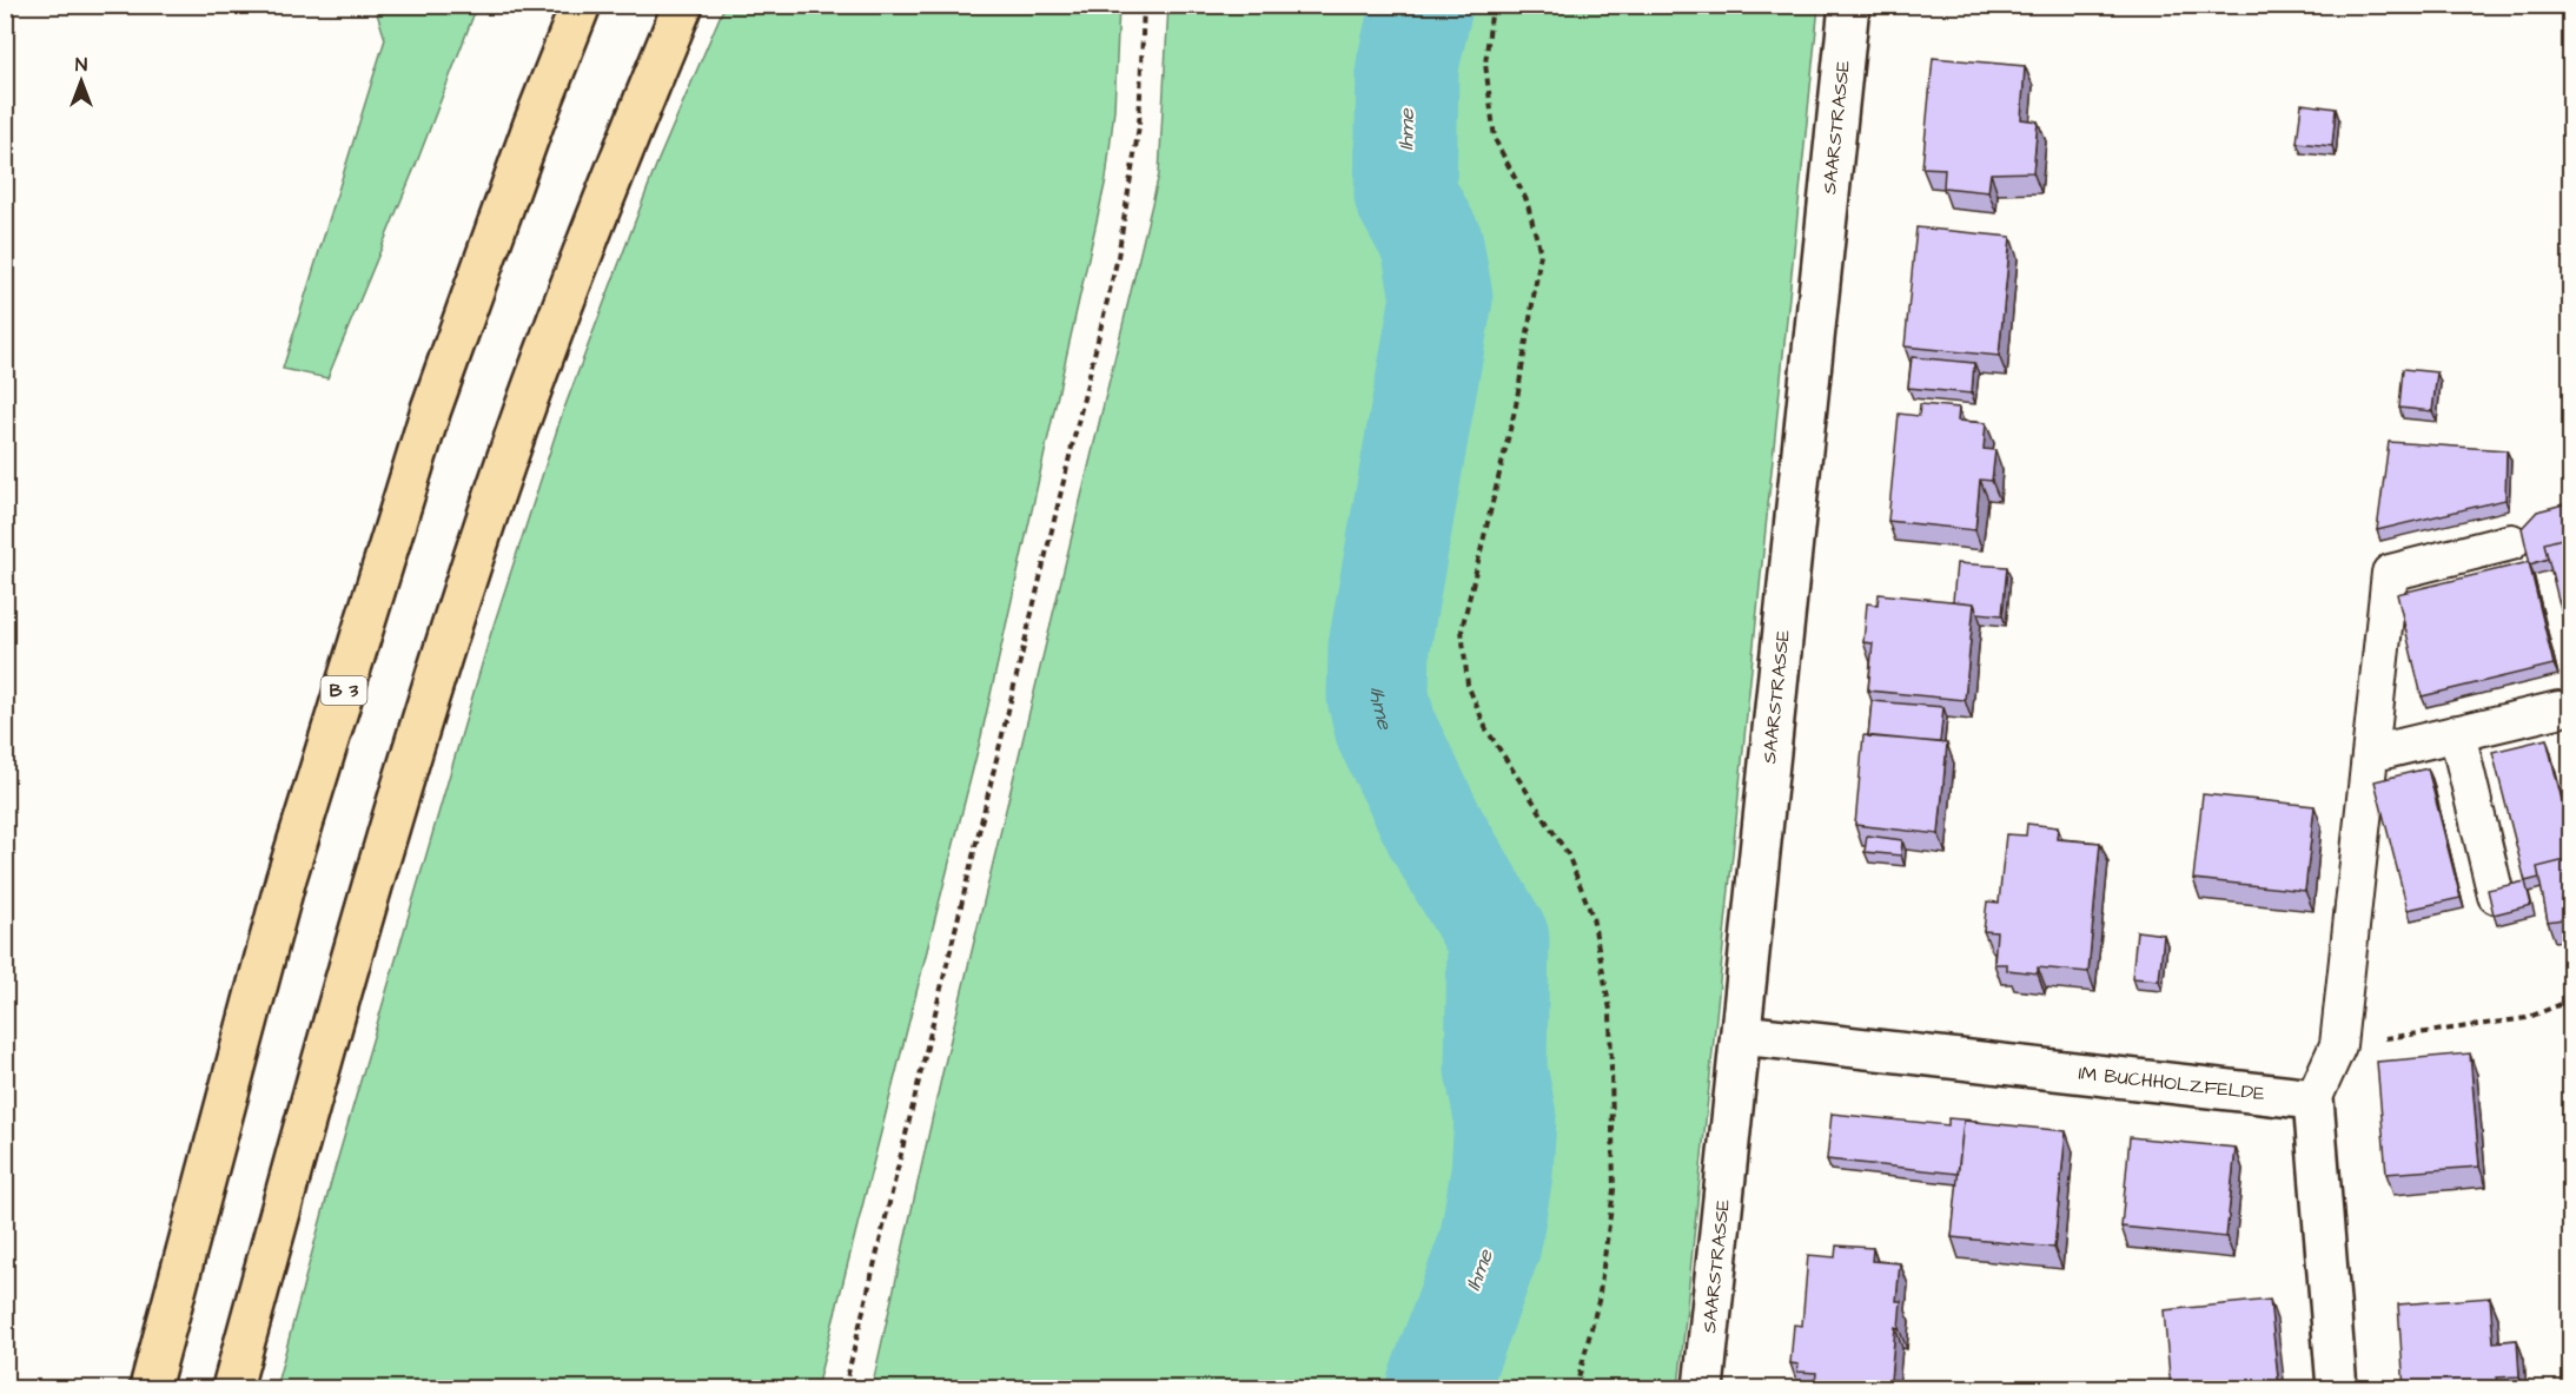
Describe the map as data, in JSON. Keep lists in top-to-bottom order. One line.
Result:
{"streets":{"highway":["B 3"],"street":["SAARSTRASSE","IM BUCHHOLZFELDE"]},"crossings":[["SAARSTRASSE","IM BUCHHOLZFELDE"]],"water":["Ihme"],"north":"top"}
